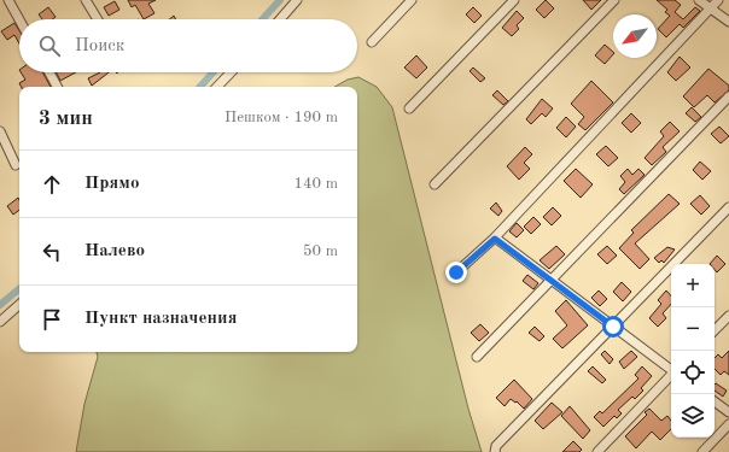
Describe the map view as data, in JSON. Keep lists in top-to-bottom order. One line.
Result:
{"north":"bottom left","page":{"search":"Поиск","heading":["3 мин","Пешком · 190 m"],"list":[["Прямо","140 m"],["Налево","50 m"],"Пункт назначения"],"map_buttons":["+","−"]}}
